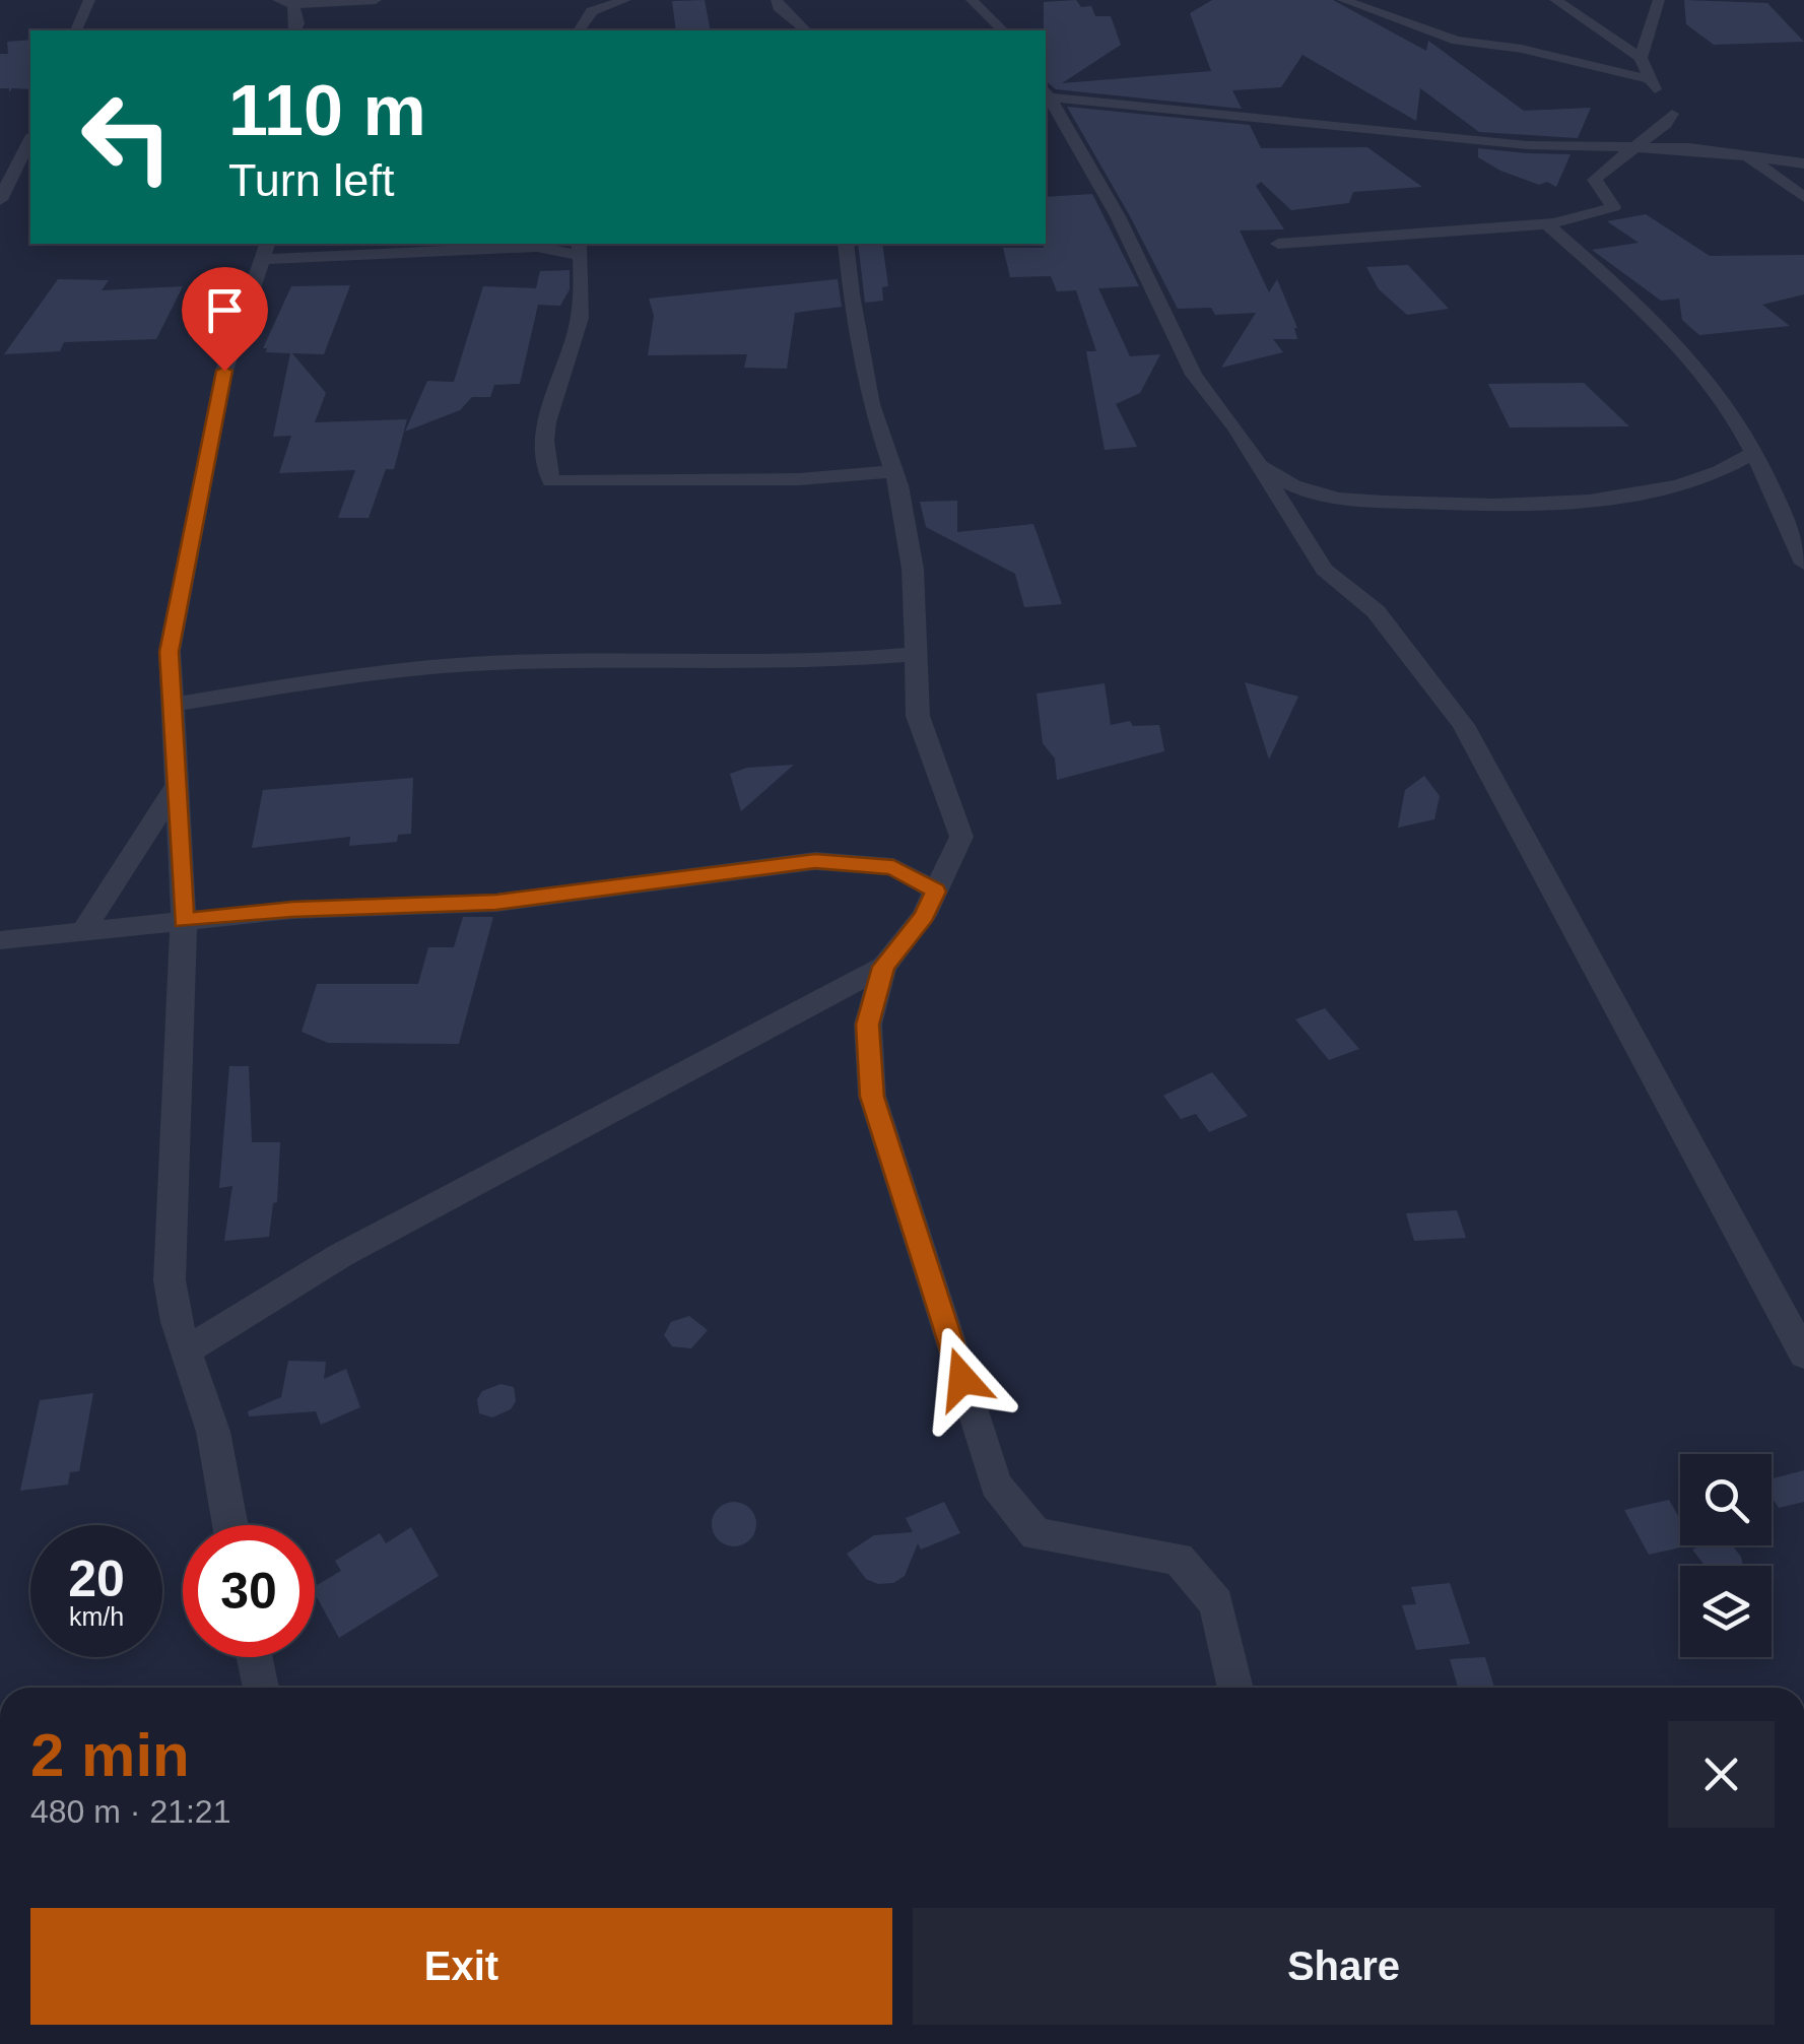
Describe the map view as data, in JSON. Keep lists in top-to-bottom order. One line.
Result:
{"page":{"turn":["110 m","Turn left"],"speed":"20 km/h","limit":"30","heading":["2 min","480 m · 21:21"],"buttons":["Exit","Share"]}}
